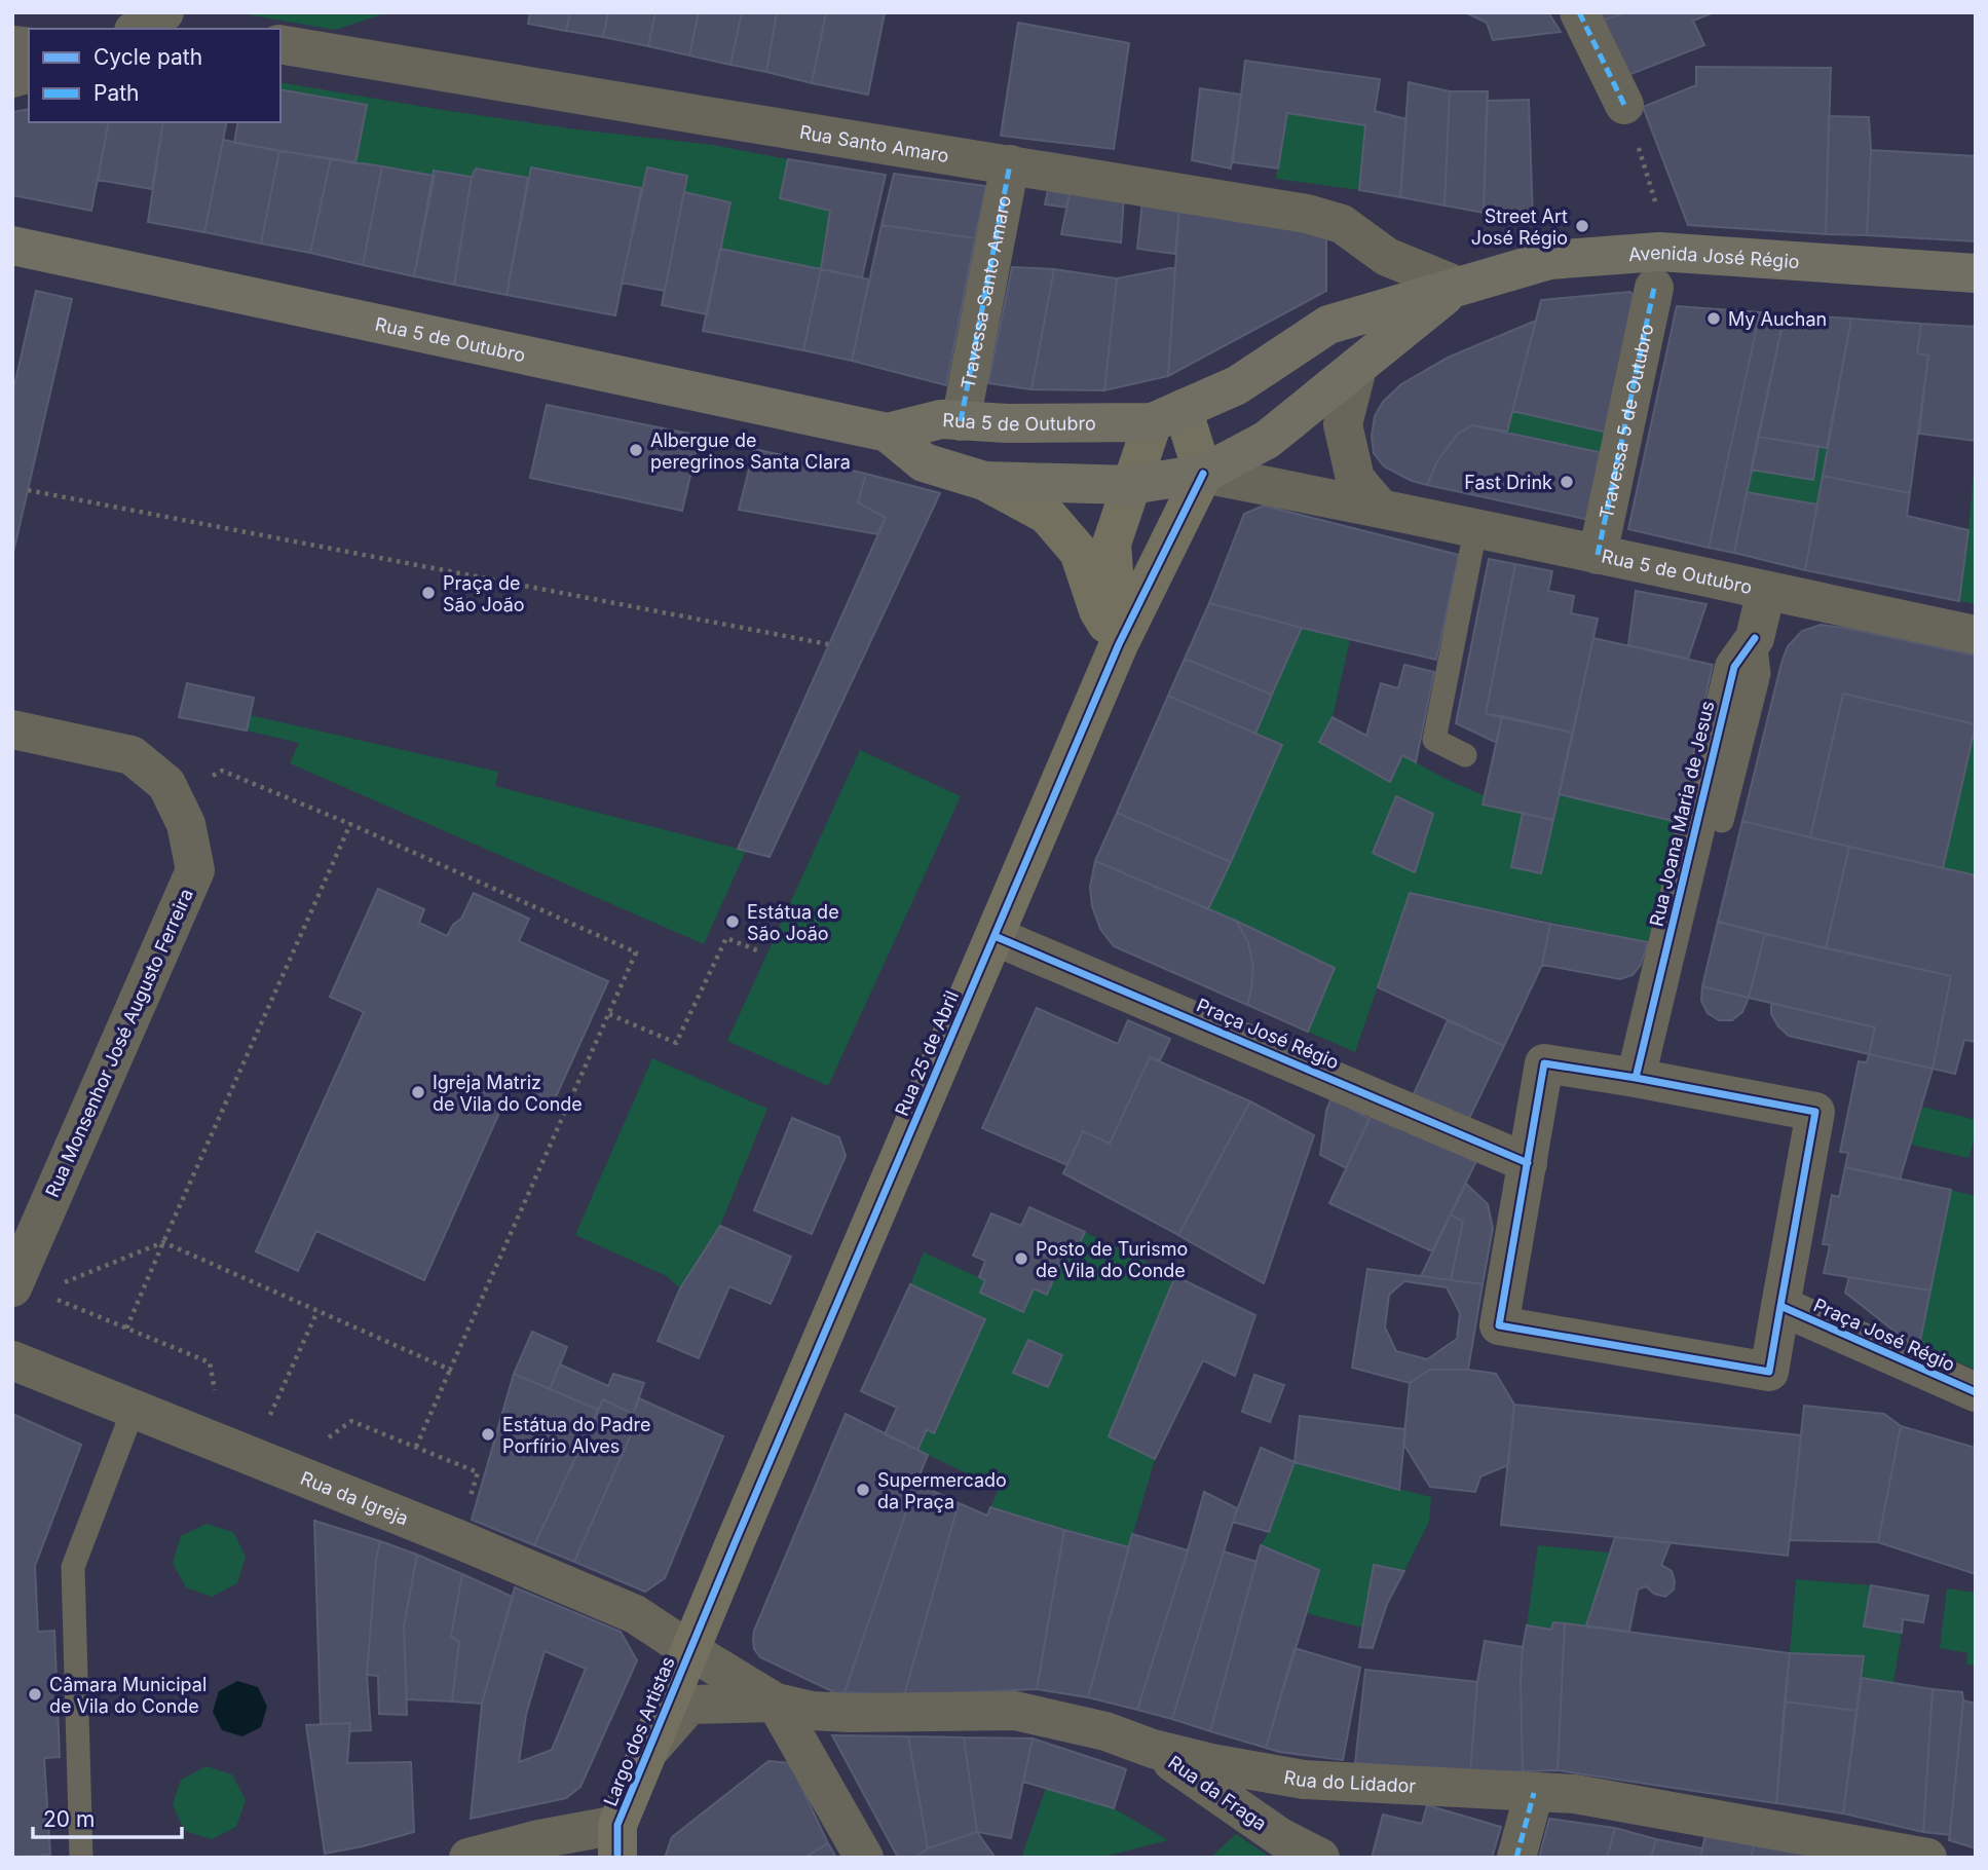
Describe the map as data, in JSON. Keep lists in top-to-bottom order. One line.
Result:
{"streets":{"main road":["Avenida José Régio","Rua 5 de Outubro"],"street":["Rua Santo Amaro","Travessa Santo Amaro","Travessa 5 de Outubro","Rua Joana Maria de Jesus","Praça José Régio","Rua Monsenhor José Augusto Ferreira","Rua 25 de Abril","Rua da Igreja","Largo dos Artistas","Rua do Lidador","Rua da Fraga"]},"crossings":[["Rua Santo Amaro","Avenida José Régio"],["Rua Santo Amaro","Travessa Santo Amaro"],["Rua Santo Amaro","Rua 5 de Outubro"],["Avenida José Régio","Rua 5 de Outubro"],["Travessa Santo Amaro","Rua 5 de Outubro"],["Rua 5 de Outubro","Travessa 5 de Outubro"],["Rua 5 de Outubro","Rua Joana Maria de Jesus"],["Rua 5 de Outubro","Rua 25 de Abril"],["Praça José Régio","Rua 25 de Abril"],["Rua 25 de Abril","Rua da Igreja"],["Rua 25 de Abril","Largo dos Artistas"],["Rua da Igreja","Largo dos Artistas"],["Largo dos Artistas","Rua do Lidador"],["Rua do Lidador","Rua da Fraga"]],"places":["Street Art José Régio","My Auchan","Albergue de peregrinos Santa Clara","Fast Drink","Praça de São João","Estátua de São João","Igreja Matriz de Vila do Conde","Posto de Turismo de Vila do Conde","Estátua do Padre Porfírio Alves","Supermercado da Praça","Câmara Municipal de Vila do Conde"],"legend":["Cycle path","Path"],"scale_bar":"20 m"}
